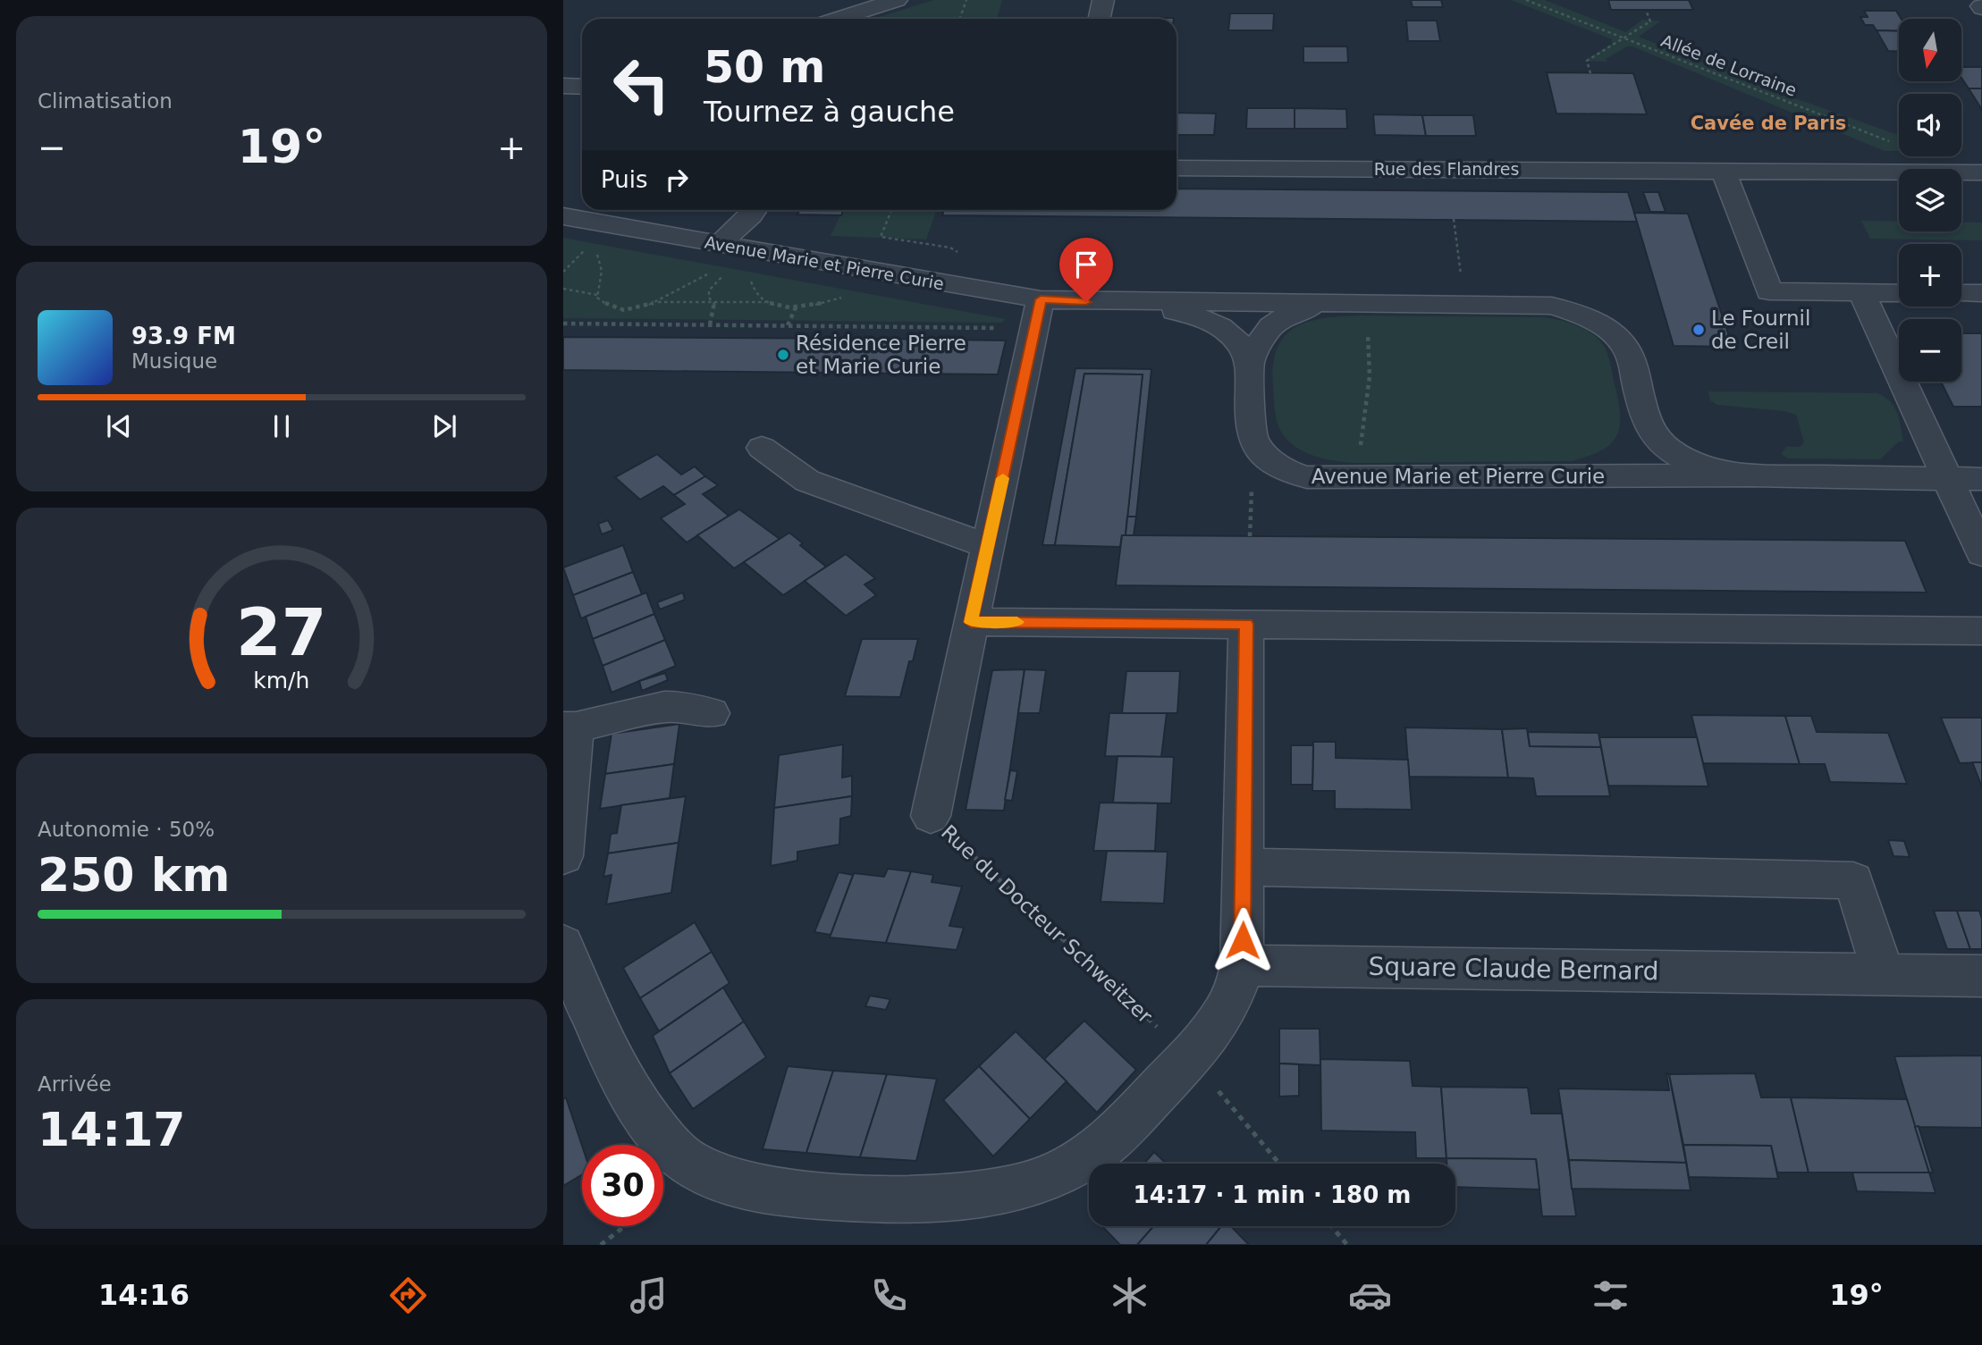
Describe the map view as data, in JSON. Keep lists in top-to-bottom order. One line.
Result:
{"streets":{"street":["Rue des Flandres","Avenue Marie et Pierre Curie","Rue du Docteur Schweitzer","Square Claude Bernard"],"path":["Allée de Lorraine"]},"crossings":[["Avenue Marie et Pierre Curie","Rue du Docteur Schweitzer"]],"districts":["Cavée de Paris"],"places":["Le Fournil de Creil","Résidence Pierre et Marie Curie"],"north":"bottom","page":{"tile":["Climatisation",["Autonomie · 50%","250 km"],["Arrivée","14:17"]],"map_buttons":["+","−"],"turn":["50 m","Tournez à gauche"],"heat":["−","19°","+"],"then":"Puis","song":["93.9 FM","Musique"],"limit":"30","trip":"14:17 · 1 min · 180 m","tabs":["14:16","19°"],"gauge":["27","km/h"]}}
